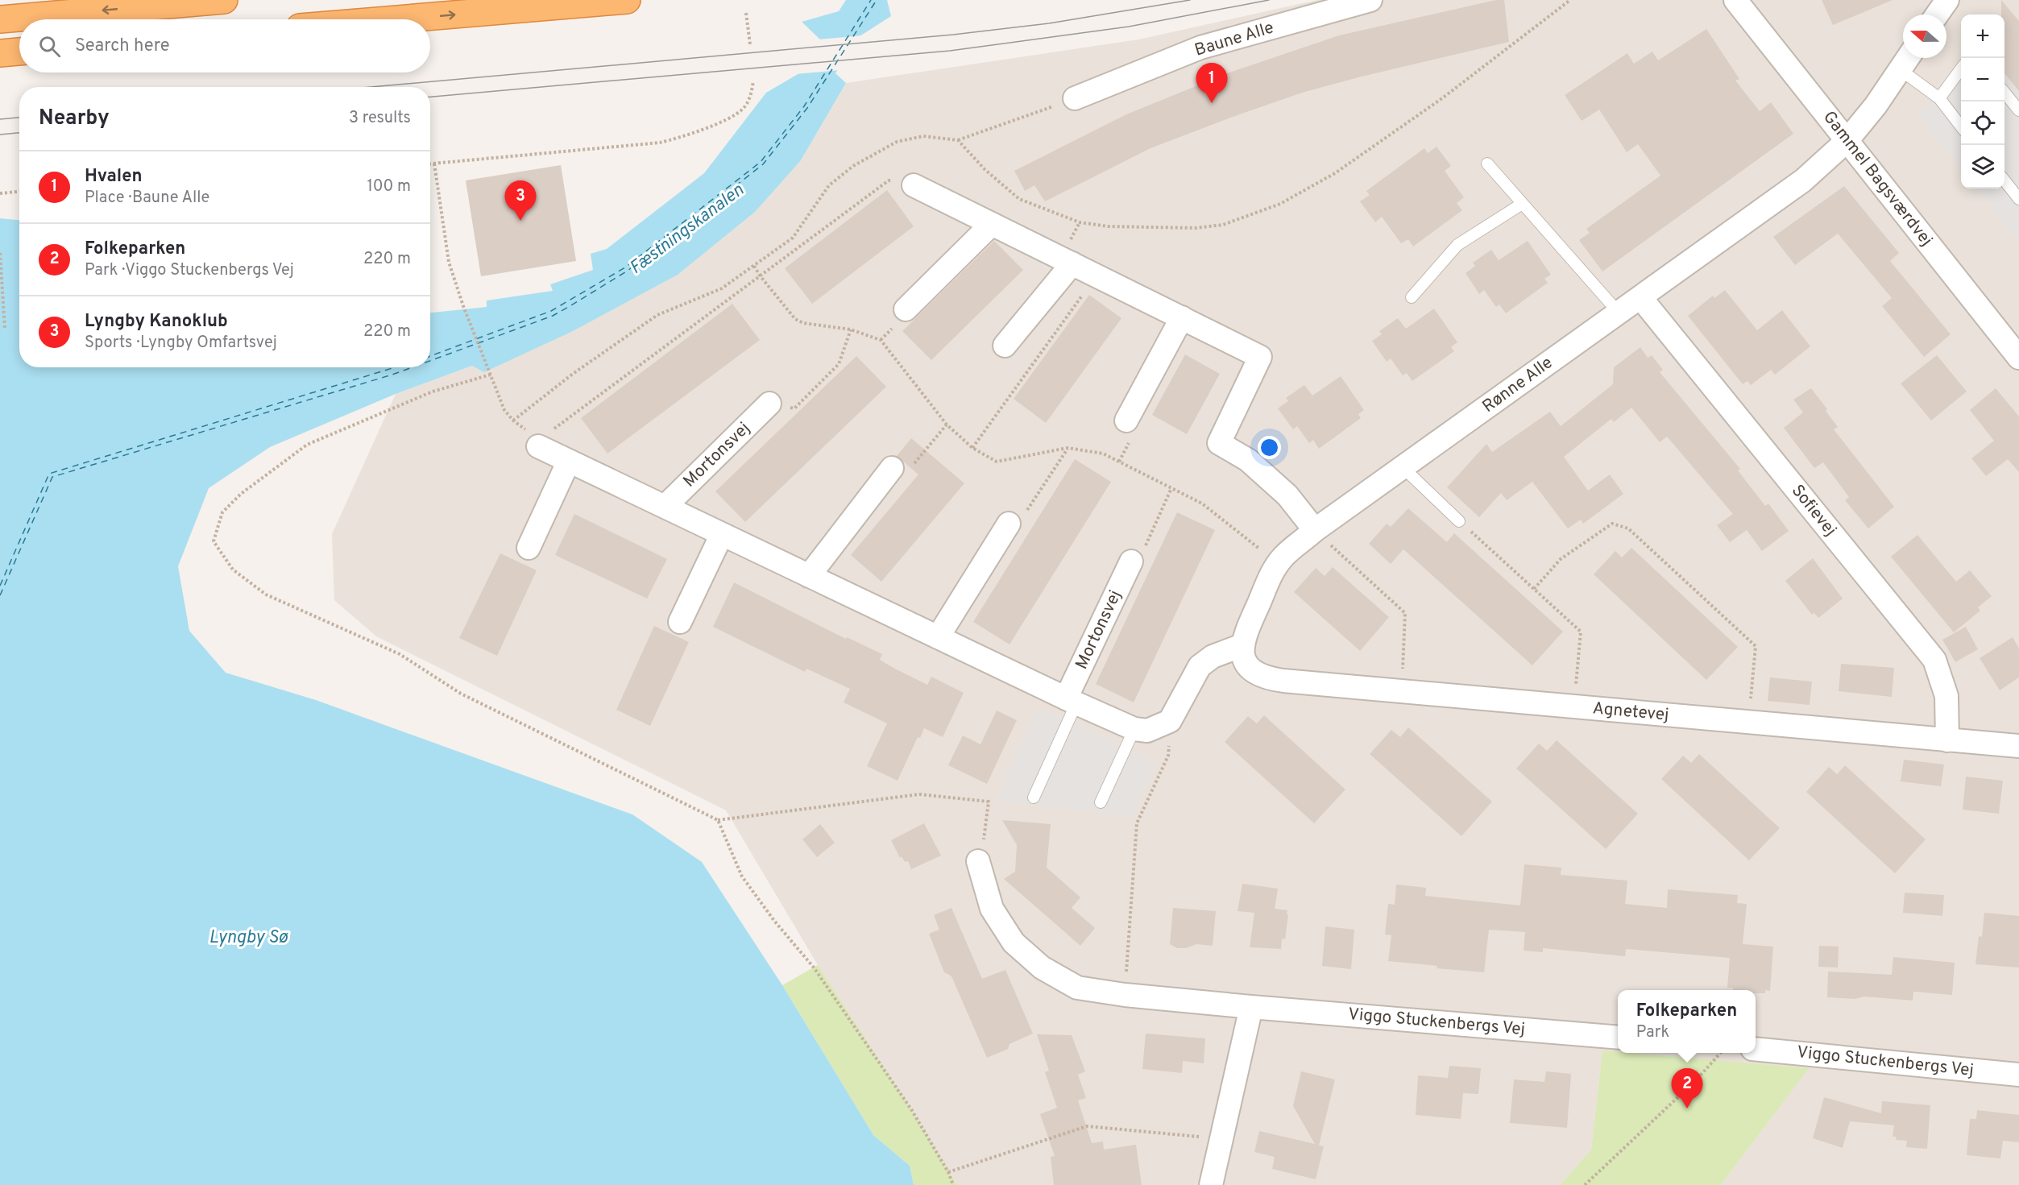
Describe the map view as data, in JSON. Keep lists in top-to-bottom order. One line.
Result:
{"streets":{"street":["Baune Alle","Gammel Bagsværdvej","Rønne Alle","Mortonsvej","Sofievej","Agnetevej","Viggo Stuckenbergs Vej"]},"crossings":[["Gammel Bagsværdvej","Rønne Alle"],["Rønne Alle","Sofievej"],["Rønne Alle","Agnetevej"],["Sofievej","Agnetevej"]],"water":["Fæstningskanalen","Lyngby Sø"],"north":"left","page":{"map_buttons":["+","−"],"search":"Search here","pins":["1","3","2"],"heading":["Nearby","3 results"],"list":[{"mark":"1","name":"Hvalen","note":"Place · Baune Alle","value":"100 m"},{"mark":"2","name":"Folkeparken","note":"Park · Viggo Stuckenbergs Vej","value":"220 m"},{"mark":"3","name":"Lyngby Kanoklub","note":"Sports · Lyngby Omfartsvej","value":"220 m"}],"popup":["Folkeparken","Park"]}}
